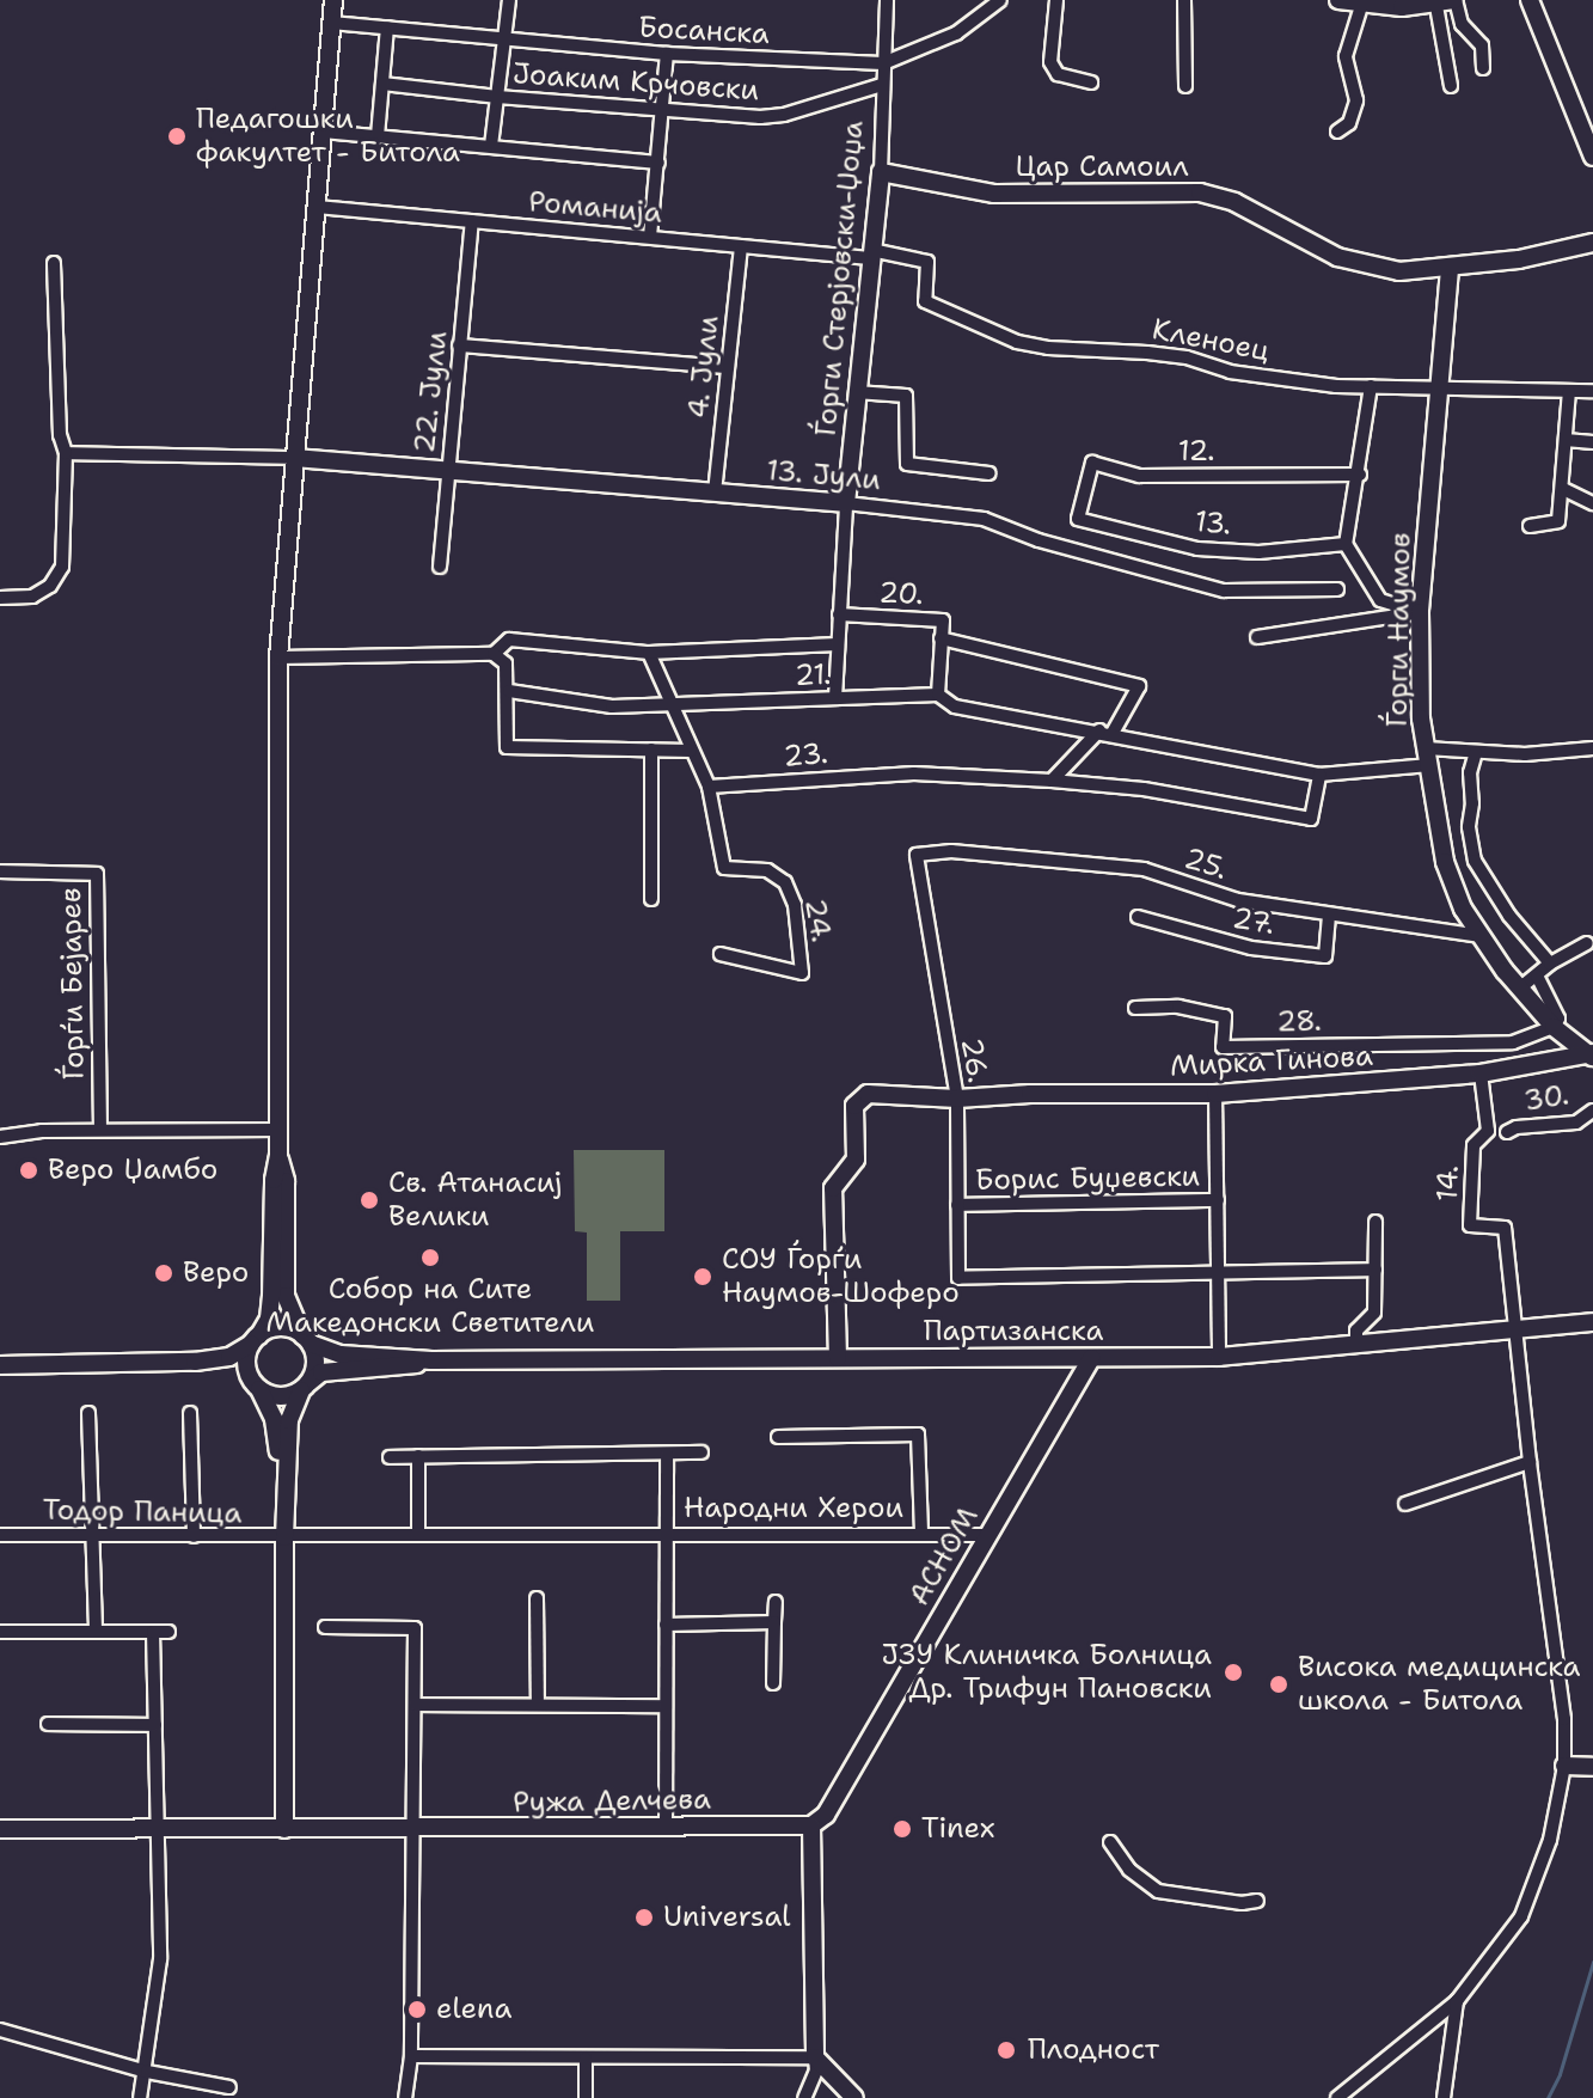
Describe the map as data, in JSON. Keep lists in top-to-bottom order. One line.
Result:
{"streets":{"street":["Босанска","Јоаким Крчовски","Цар Самоил","Романија","Ѓорги Стерјовски-Џоџа","Кленоец","4. Јули","22. Јули","12.","13. Јули","13.","20.","Ѓорги Наумов","21.","23.","25.","24.","27.","Ѓорѓи Бејарев","28.","26.","Мирка Гинова","30.","Борис Буџевски","14.","Партизанска","Народни Херои","Тодор Паница","АСНОМ","Ружа Делчева"]},"crossings":[["Босанска","Ѓорги Стерјовски-Џоџа"],["Јоаким Крчовски","Ѓорги Стерјовски-Џоџа"],["Цар Самоил","Ѓорги Стерјовски-Џоџа"],["Цар Самоил","Ѓорги Наумов"],["Романија","Ѓорги Стерјовски-Џоџа"],["Романија","Кленоец"],["Романија","4. Јули"],["Романија","22. Јули"],["Ѓорги Стерјовски-Џоџа","Кленоец"],["Ѓорги Стерјовски-Џоџа","13. Јули"],["Кленоец","Ѓорги Наумов"],["4. Јули","13. Јули"],["22. Јули","13. Јули"],["12.","13."],["20.","21."],["Ѓорги Наумов","21."],["Ѓорги Наумов","25."],["Ѓорги Наумов","28."],["Ѓорги Наумов","Мирка Гинова"],["21.","23."],["23.","24."],["25.","27."],["25.","26."],["26.","Мирка Гинова"],["26.","Борис Буџевски"],["Мирка Гинова","14."],["Мирка Гинова","Партизанска"],["14.","Партизанска"],["Партизанска","АСНОМ"],["Народни Херои","Тодор Паница"],["Народни Херои","АСНОМ"],["АСНОМ","Ружа Делчева"]],"places":["Педагошки факултет - Битола","Веро Џамбо","Св. Атанасиј Велики","Собор на Сите Македонски Светители","Веро","СОУ Ѓорѓи Наумов-Шоферо","ЈЗУ Клиничка Болница Др. Трифун Пановски","Висока медицинска школа - Битола","Tinex","Universal","elena","Плодност"]}
